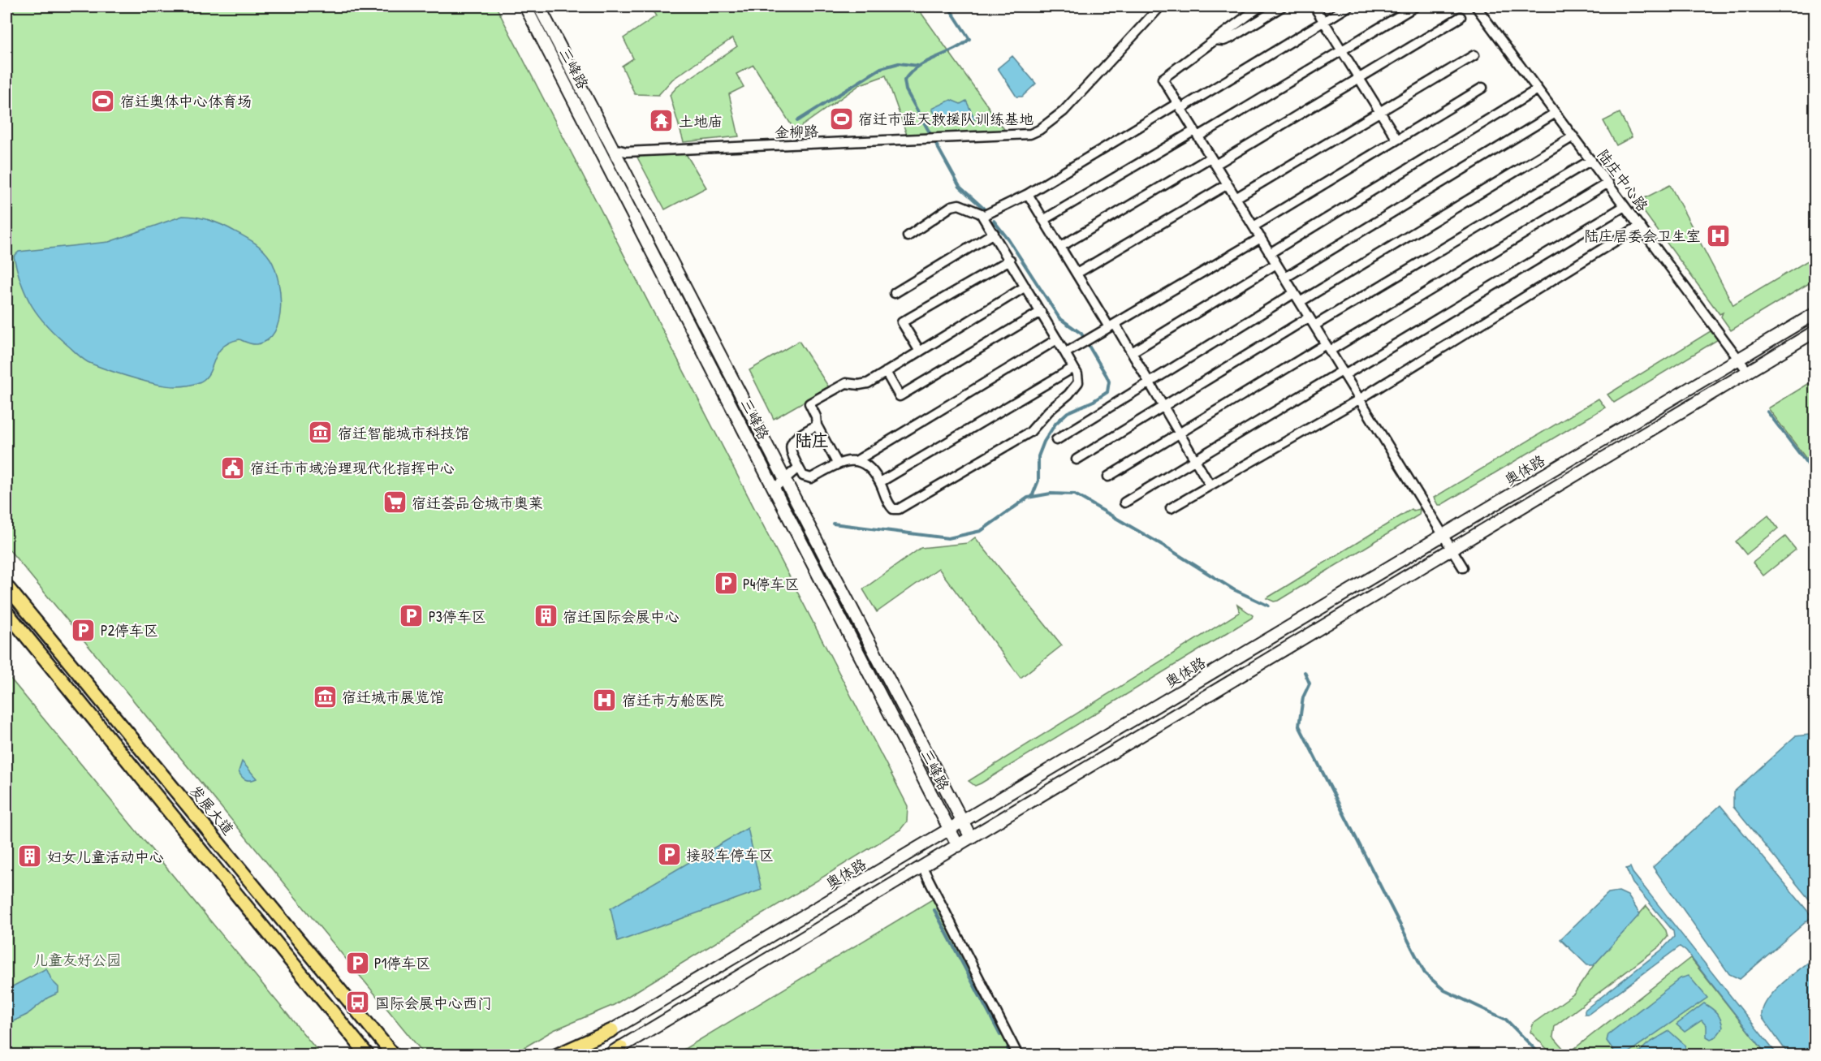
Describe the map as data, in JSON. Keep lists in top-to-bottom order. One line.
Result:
{"streets":{"main road":["三峰路","奥体路","发展大道"],"street":["金柳路","陆庄中心路"]},"crossings":[["三峰路","金柳路"],["三峰路","奥体路"],["陆庄中心路","奥体路"]],"districts":["陆庄"],"parks":["儿童友好公园"],"places":{"sports":["宿迁奥体中心体育场","宿迁市蓝天救援队训练基地"],"temple":["土地庙"],"hospital":["陆庄居委会卫生室","宿迁市方舱医院"],"museum":["宿迁智能城市科技馆","宿迁城市展览馆"],"public building":["宿迁市市域治理现代化指挥中心"],"supermarket":["宿迁荟品仓城市奥莱"],"parking":["P4停车区","P3停车区","P2停车区","接驳车停车区","P1停车区"],"building":["宿迁国际会展中心","妇女儿童活动中心"],"bus stop":["国际会展中心西门"]}}
